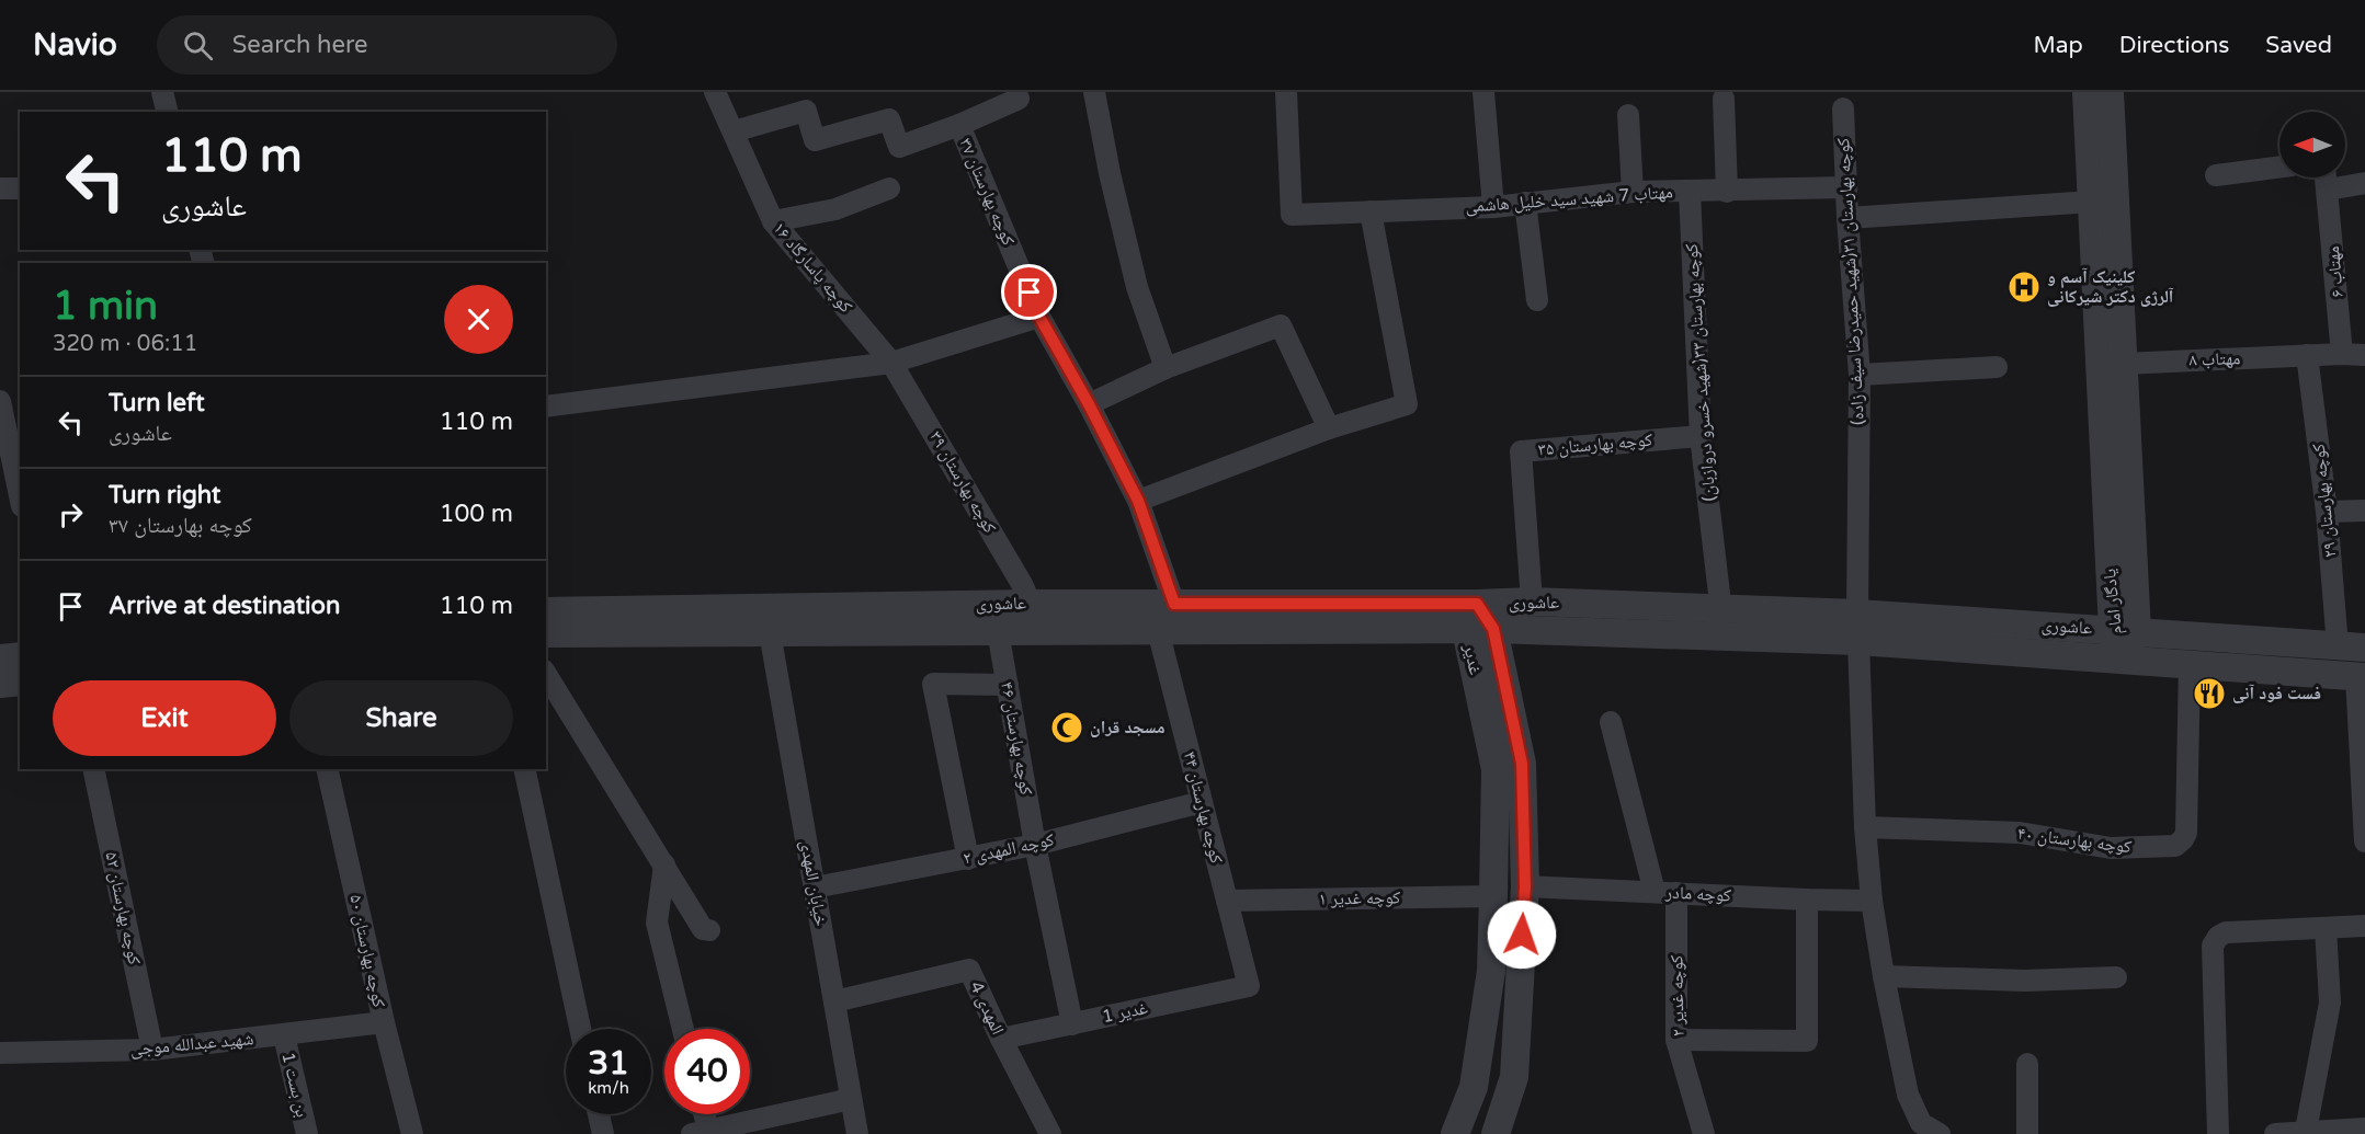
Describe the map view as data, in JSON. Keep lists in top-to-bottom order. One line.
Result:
{"streets":{"street":["کوچه بهارستان ۳۷","مهتاب 7 شهید سید خلیل هاشمی","کوچه پاسارگاد ۱۶","مهتاب ۶","کوچه بهارستان ۳۱(شهید حمیدرضا سیف زاده)","مهتاب ۸","کوچه بهارستان ۳۳(شهید خسرو دروازبان)","کوچه بهارستان ۳۵","کوچه بهارستان ۳۹","کوچه بهارستان ۲۹","یادگار امام","عاشوری","غدیر","کوچه بهارستان ۴۶","کوچه بهارستان ۴۴","کوچه بهارستان ۴۰","کوچه المهدی ۲","خیابان المهدی","کوچه مادر","کوچه غدیر ۱","کوچه بهارستان ۵۲","کوچه بهارستان ۵۰","کوچه غدیر ۲","المهدی 4","غدیر 1","شهید عبدالله موجی","بن بست 1"]},"crossings":[["کوچه بهارستان ۳۷","عاشوری"],["مهتاب 7 شهید سید خلیل هاشمی","کوچه بهارستان ۳۱(شهید حمیدرضا سیف زاده)"],["مهتاب 7 شهید سید خلیل هاشمی","کوچه بهارستان ۳۳(شهید خسرو دروازبان)"],["کوچه پاسارگاد ۱۶","کوچه بهارستان ۳۹"],["مهتاب ۶","مهتاب ۸"],["کوچه بهارستان ۳۱(شهید حمیدرضا سیف زاده)","عاشوری"],["مهتاب ۸","کوچه بهارستان ۲۹"],["مهتاب ۸","یادگار امام"],["کوچه بهارستان ۳۳(شهید خسرو دروازبان)","کوچه بهارستان ۳۵"],["کوچه بهارستان ۳۵","عاشوری"],["کوچه بهارستان ۳۹","عاشوری"],["کوچه بهارستان ۲۹","عاشوری"],["یادگار امام","عاشوری"],["عاشوری","غدیر"],["عاشوری","کوچه بهارستان ۴۶"],["عاشوری","کوچه بهارستان ۴۴"],["عاشوری","کوچه بهارستان ۴۰"],["عاشوری","خیابان المهدی"],["غدیر","کوچه مادر"],["غدیر","کوچه غدیر ۱"],["کوچه بهارستان ۴۶","کوچه المهدی ۲"],["کوچه بهارستان ۴۶","غدیر 1"],["کوچه بهارستان ۴۴","کوچه المهدی ۲"],["کوچه بهارستان ۴۴","کوچه غدیر ۱"],["کوچه بهارستان ۴۴","غدیر 1"],["کوچه المهدی ۲","خیابان المهدی"],["خیابان المهدی","المهدی 4"],["کوچه مادر","کوچه غدیر ۲"],["کوچه بهارستان ۵۲","شهید عبدالله موجی"],["کوچه بهارستان ۵۰","شهید عبدالله موجی"],["المهدی 4","غدیر 1"],["شهید عبدالله موجی","بن بست 1"]],"places":{"hospital":["کلینیک آسم و آلرژی دکتر شیرکانی"],"restaurant":["فست فود آنی"],"mosque":["مسجد قران"]},"north":"left","page":{"header":"Navio","search":"Search here","nav":["Map","Directions","Saved"],"turn":["110 m","عاشوری"],"heading":["1 min","320 m · 06:11"],"list":[{"name":"Turn left","note":"عاشوری","value":"110 m"},{"name":"Turn right","note":"کوچه بهارستان ۳۷","value":"100 m"},{"name":"Arrive at destination","value":"110 m"}],"buttons":["Exit","Share"],"speed":"31 km/h","limit":"40"}}
